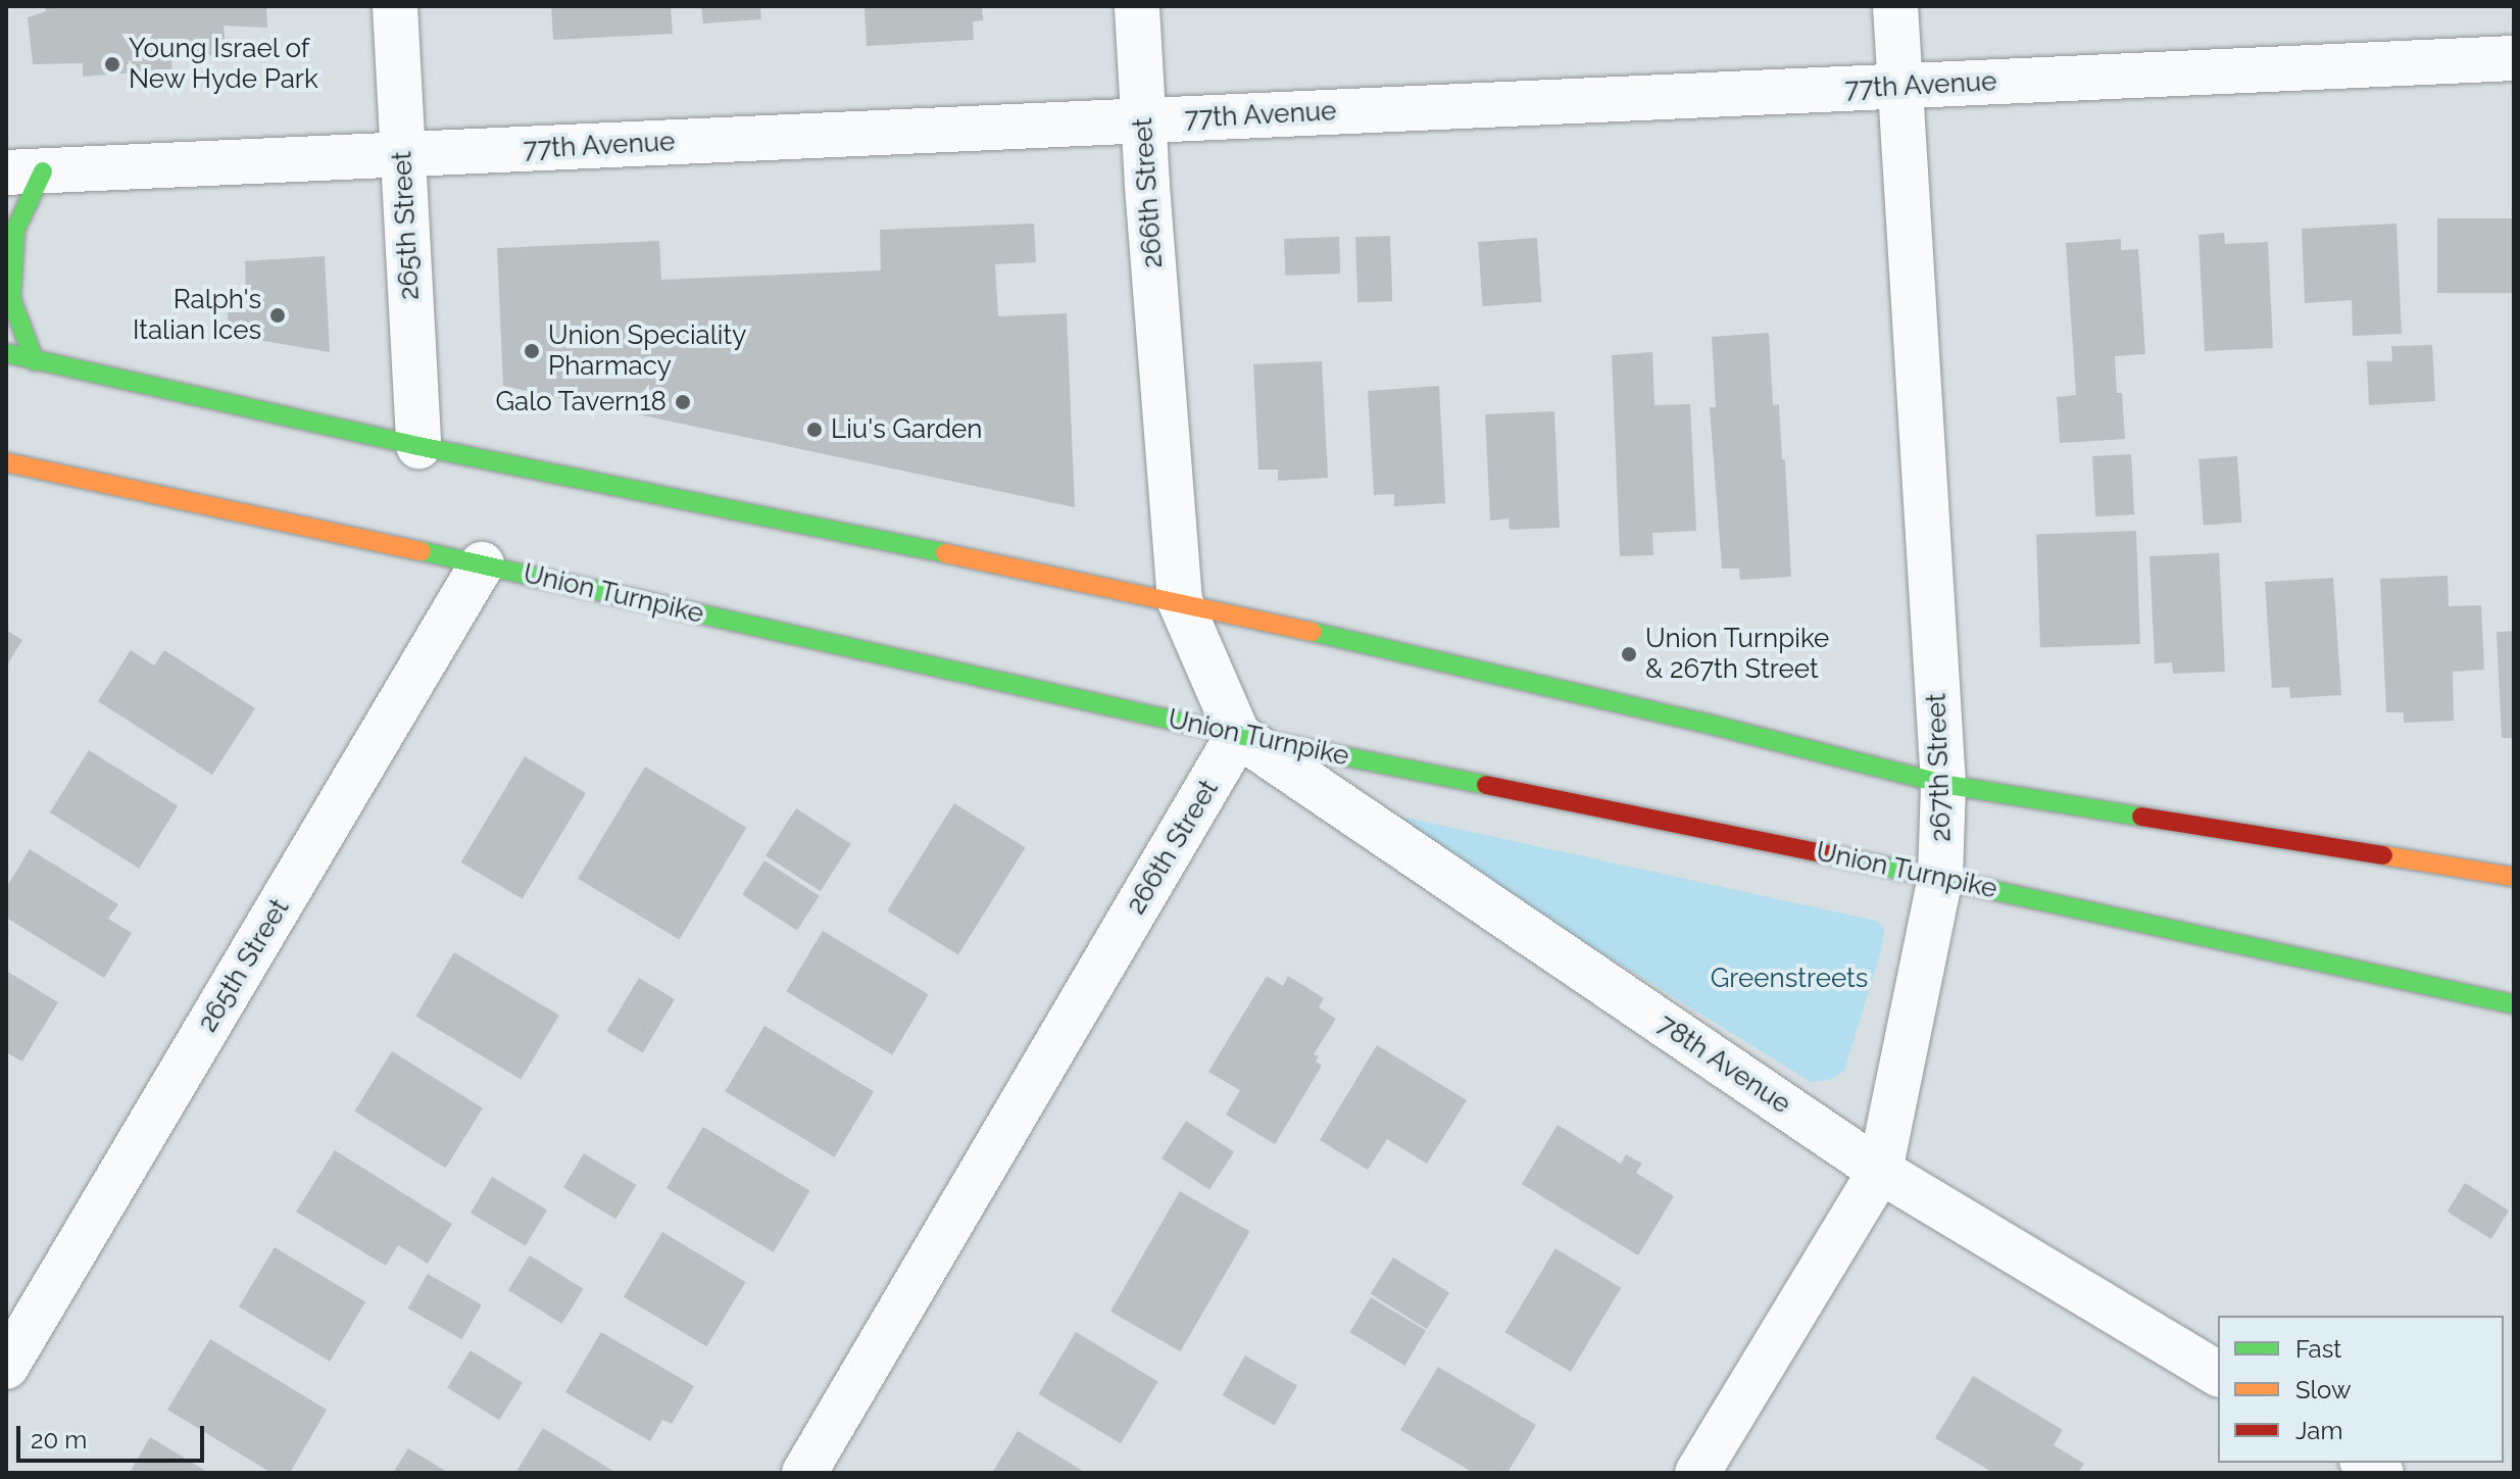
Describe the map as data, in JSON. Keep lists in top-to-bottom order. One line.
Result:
{"streets":{"main road":["Union Turnpike"],"street":["77th Avenue","266th Street","265th Street","267th Street","78th Avenue"]},"crossings":[["77th Avenue","266th Street"],["77th Avenue","265th Street"],["77th Avenue","267th Street"],["266th Street","Union Turnpike"],["266th Street","78th Avenue"],["265th Street","Union Turnpike"],["Union Turnpike","267th Street"],["Union Turnpike","78th Avenue"],["267th Street","78th Avenue"]],"parks":["Greenstreets"],"places":["Young Israel of New Hyde Park","Ralph's Italian Ices","Union Speciality Pharmacy","Galo Tavern18","Liu's Garden","Union Turnpike & 267th Street"],"legend":["Fast","Slow","Jam"],"scale_bar":"20 m"}
